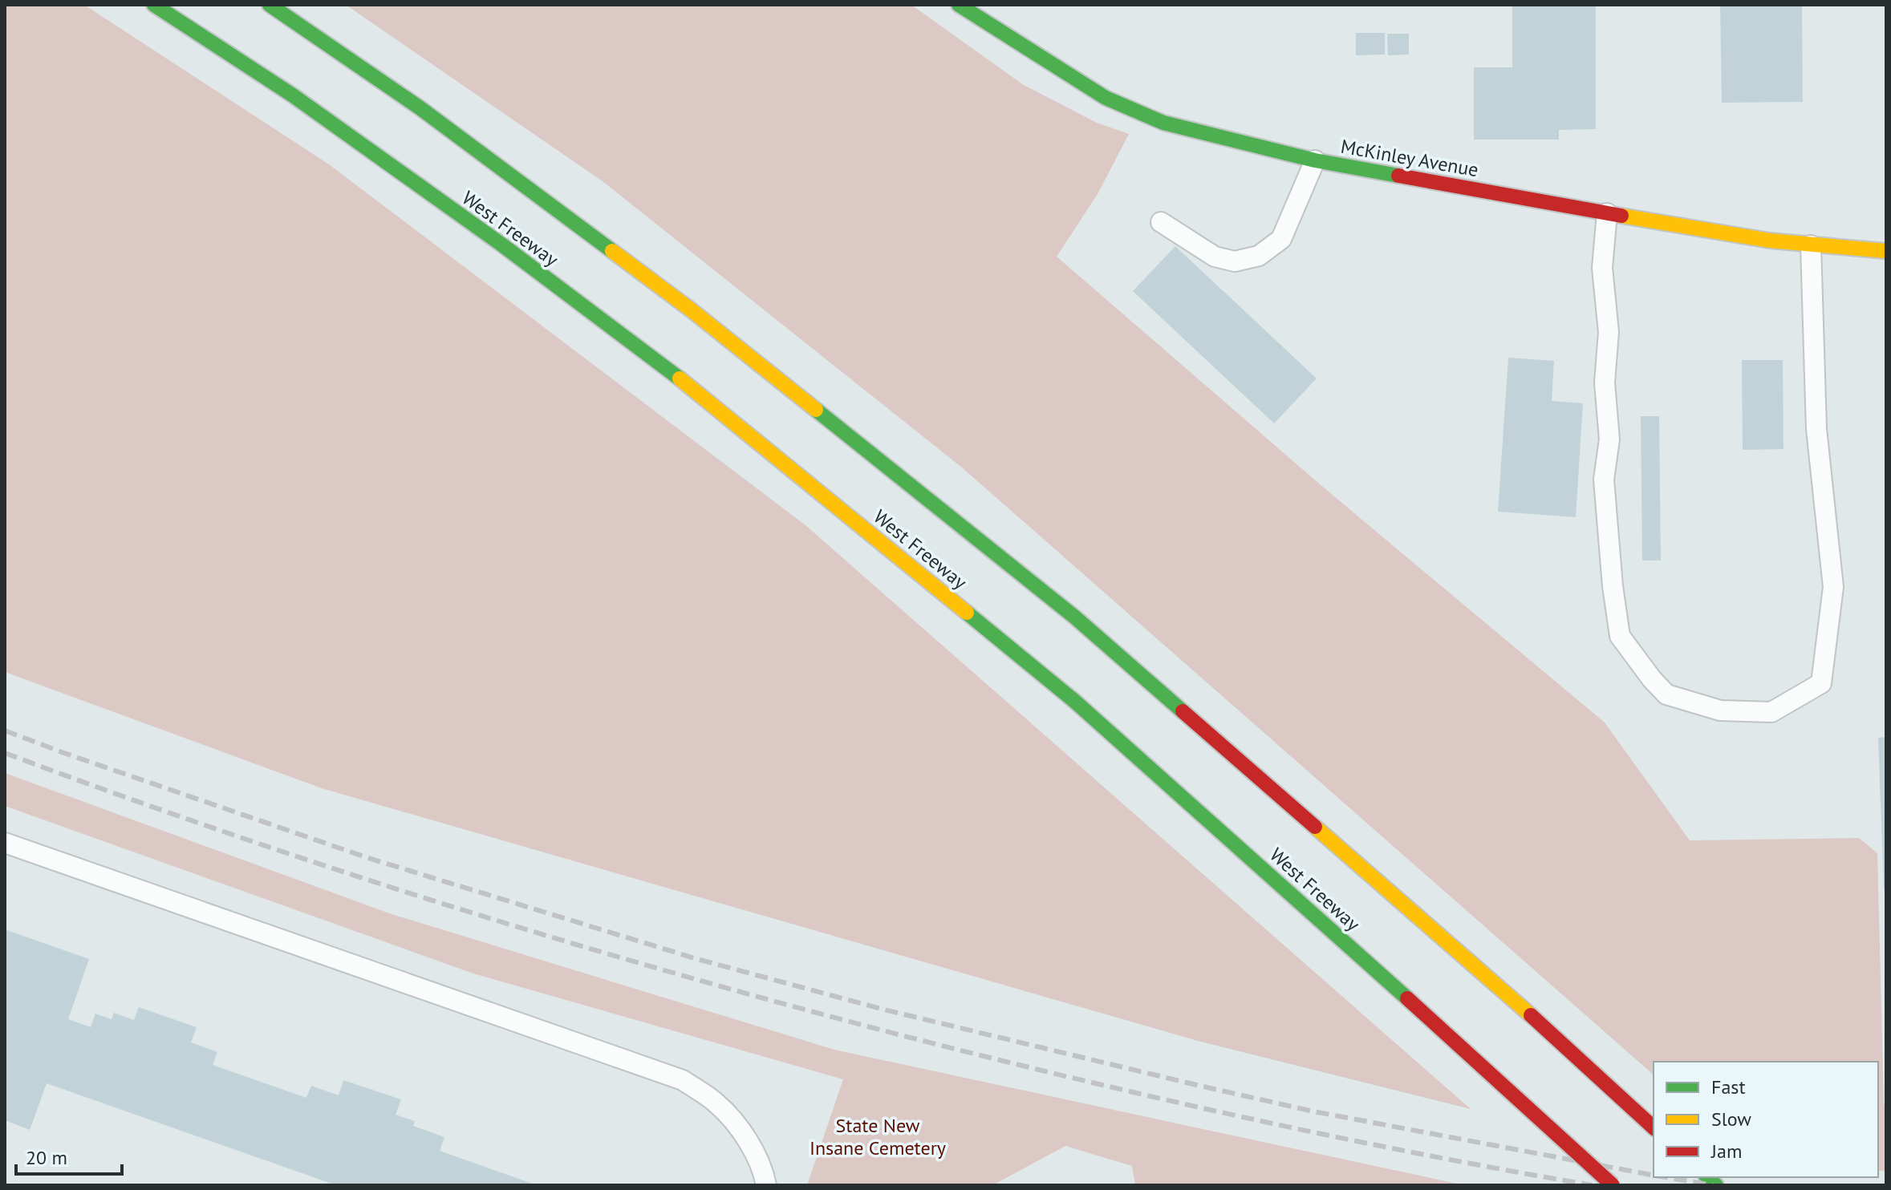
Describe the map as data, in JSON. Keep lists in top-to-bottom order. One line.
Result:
{"streets":{"main road":["McKinley Avenue","West Freeway"]},"parks":["State New Insane Cemetery"],"legend":["Fast","Slow","Jam"],"scale_bar":"20 m"}
